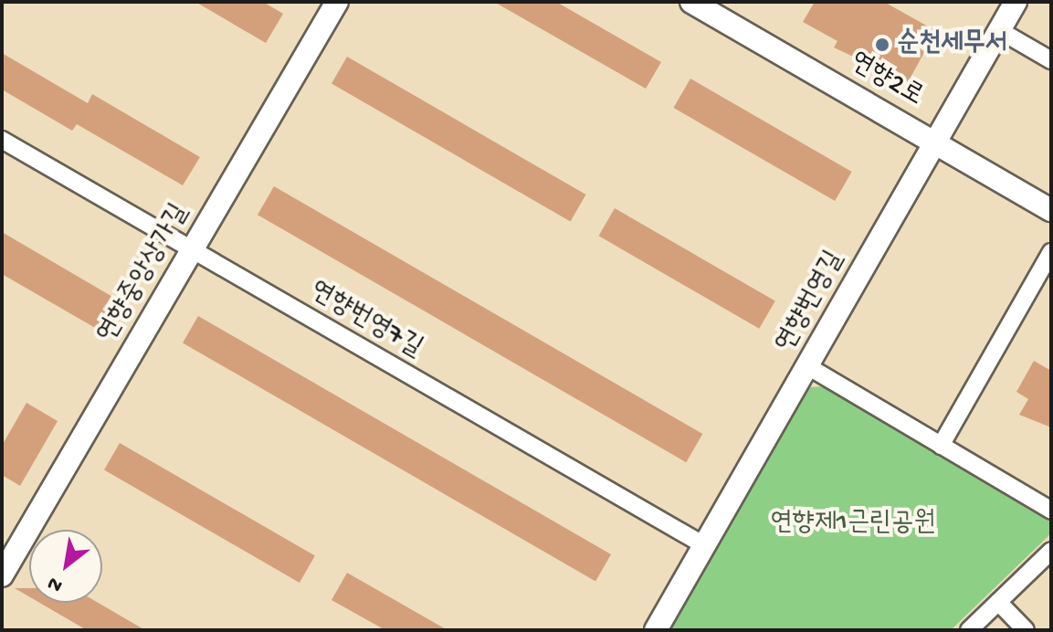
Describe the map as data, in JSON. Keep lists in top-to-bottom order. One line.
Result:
{"streets":{"street":["연향2로","연향중앙상가길","연향번영길","연향번영7길"]},"crossings":[["연향2로","연향번영길"],["연향중앙상가길","연향번영7길"],["연향번영길","연향번영7길"]],"parks":["연향제1근린공원"],"places":["순천세무서"],"north":"bottom left"}
